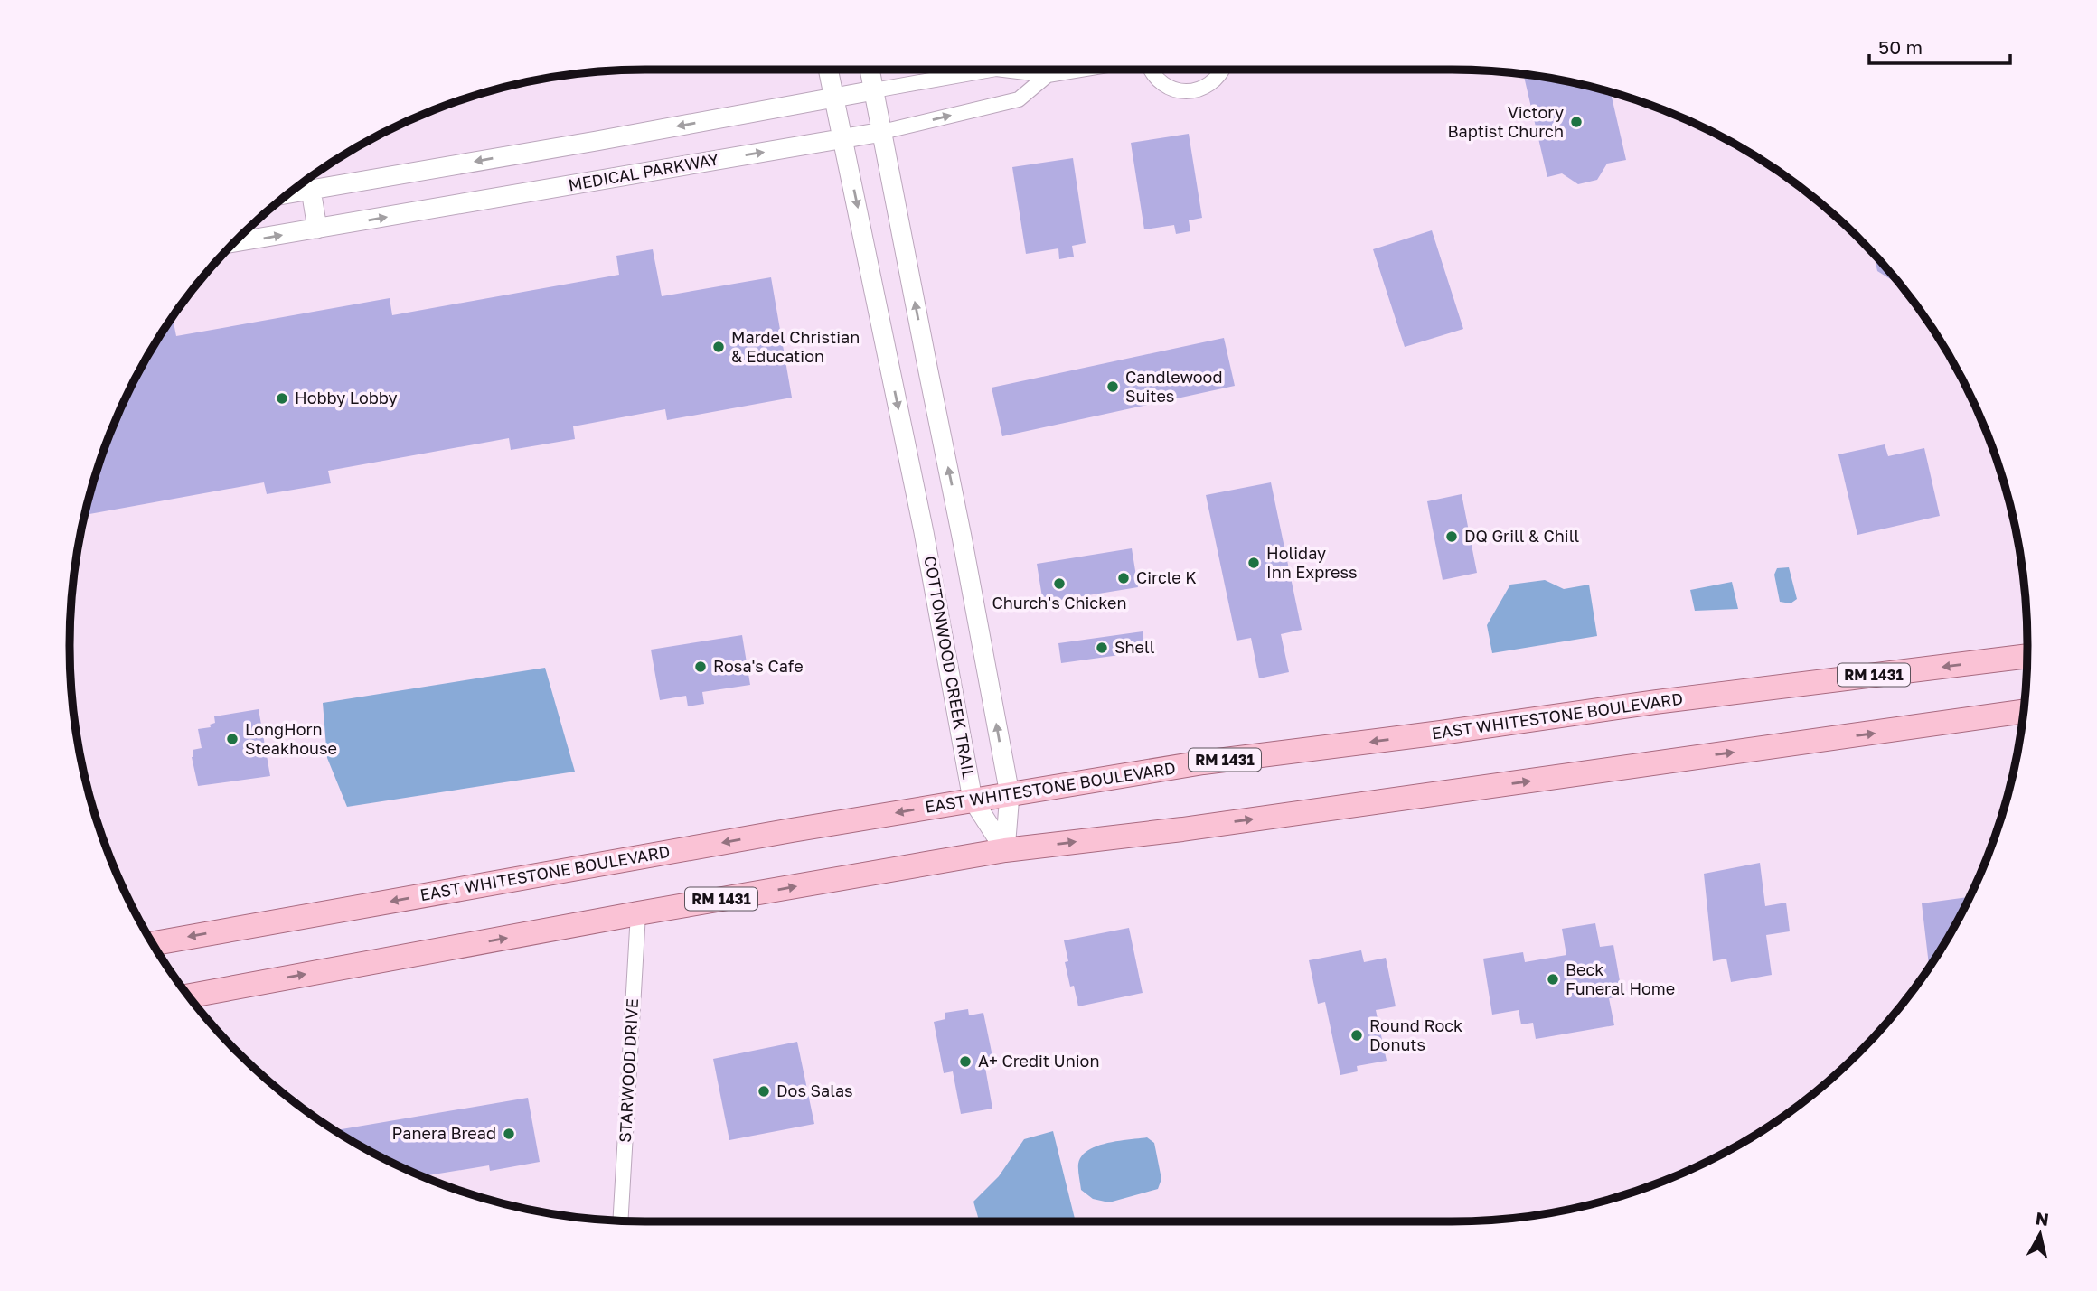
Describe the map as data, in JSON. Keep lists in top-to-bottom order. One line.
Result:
{"streets":{"main road":["RM 1431","EAST WHITESTONE BOULEVARD"],"street":["MEDICAL PARKWAY","COTTONWOOD CREEK TRAIL","STARWOOD DRIVE"]},"crossings":[["MEDICAL PARKWAY","COTTONWOOD CREEK TRAIL"],["COTTONWOOD CREEK TRAIL","RM 1431"],["COTTONWOOD CREEK TRAIL","EAST WHITESTONE BOULEVARD"],["RM 1431","STARWOOD DRIVE"]],"places":["Victory Baptist Church","Mardel Christian & Education","Candlewood Suites","Hobby Lobby","DQ Grill & Chill","Holiday Inn Express","Circle K","Church's Chicken","Shell","Rosa's Cafe","LongHorn Steakhouse","Beck Funeral Home","Round Rock Donuts","A+ Credit Union","Dos Salas","Panera Bread"],"scale_bar":"50 m","north":"top"}
